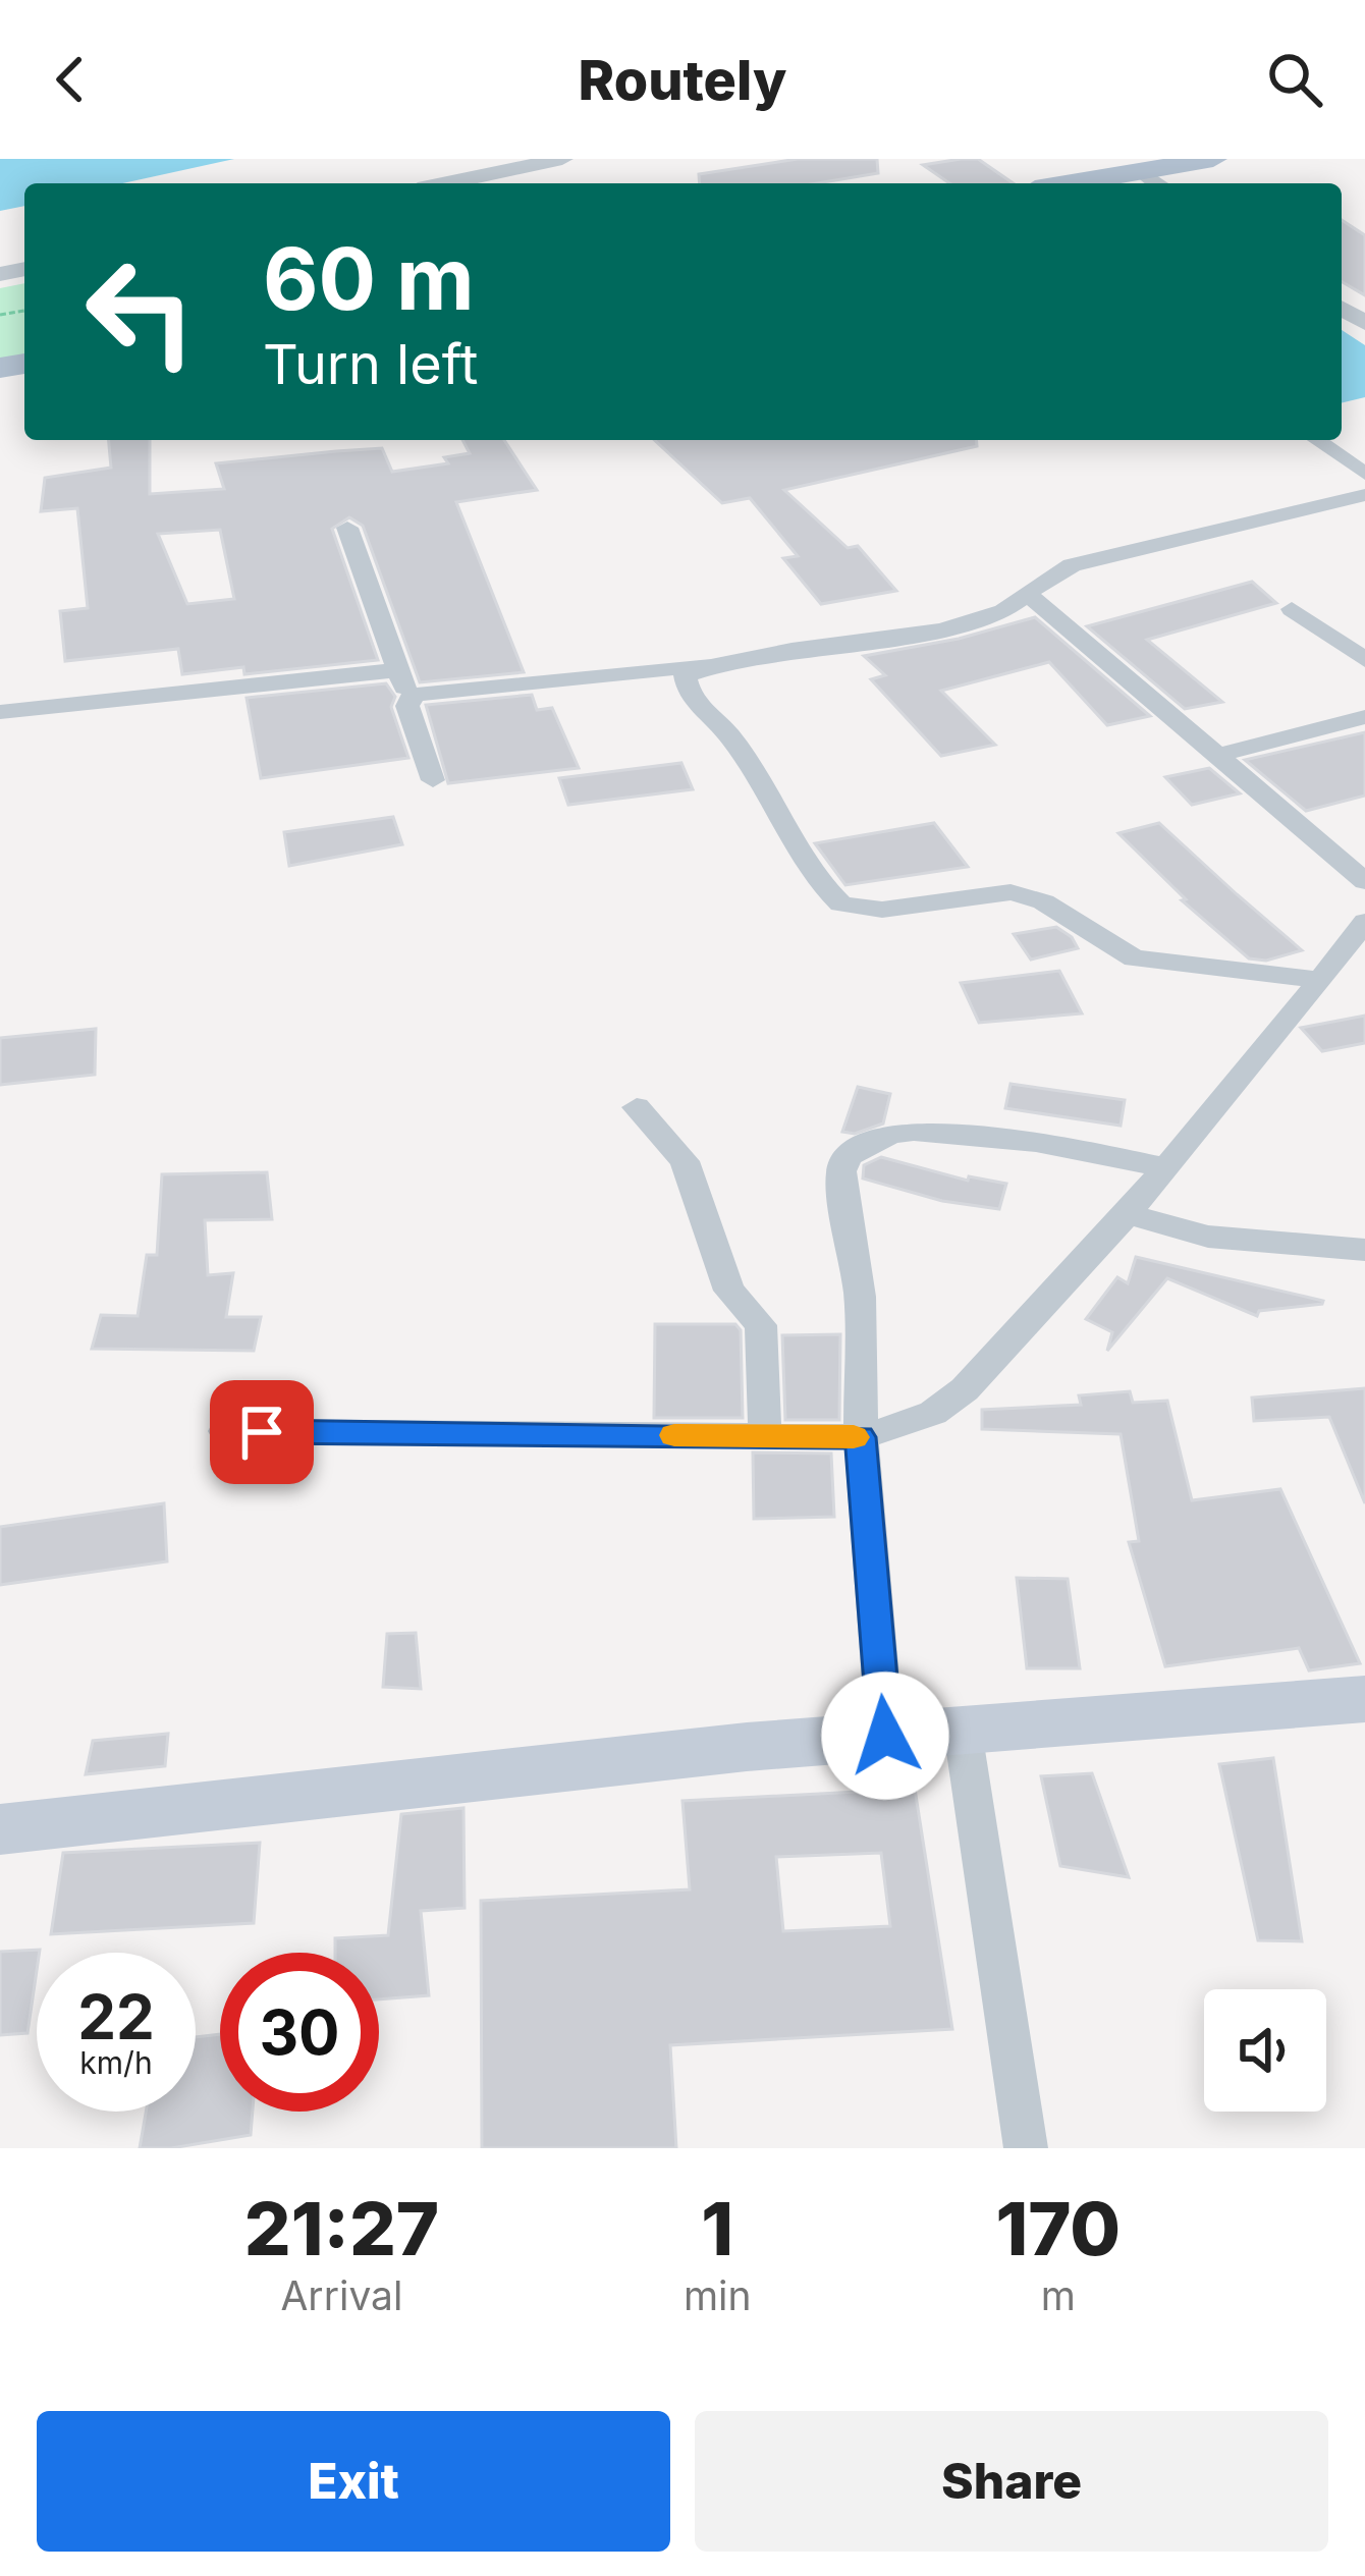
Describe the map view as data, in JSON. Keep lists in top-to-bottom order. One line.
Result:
{"page":{"header":"Routely","turn":["60 m","Turn left"],"speed":"22 km/h","limit":"30","eta":["21:27","Arrival","1","min","170","m"],"buttons":["Exit","Share"]}}
